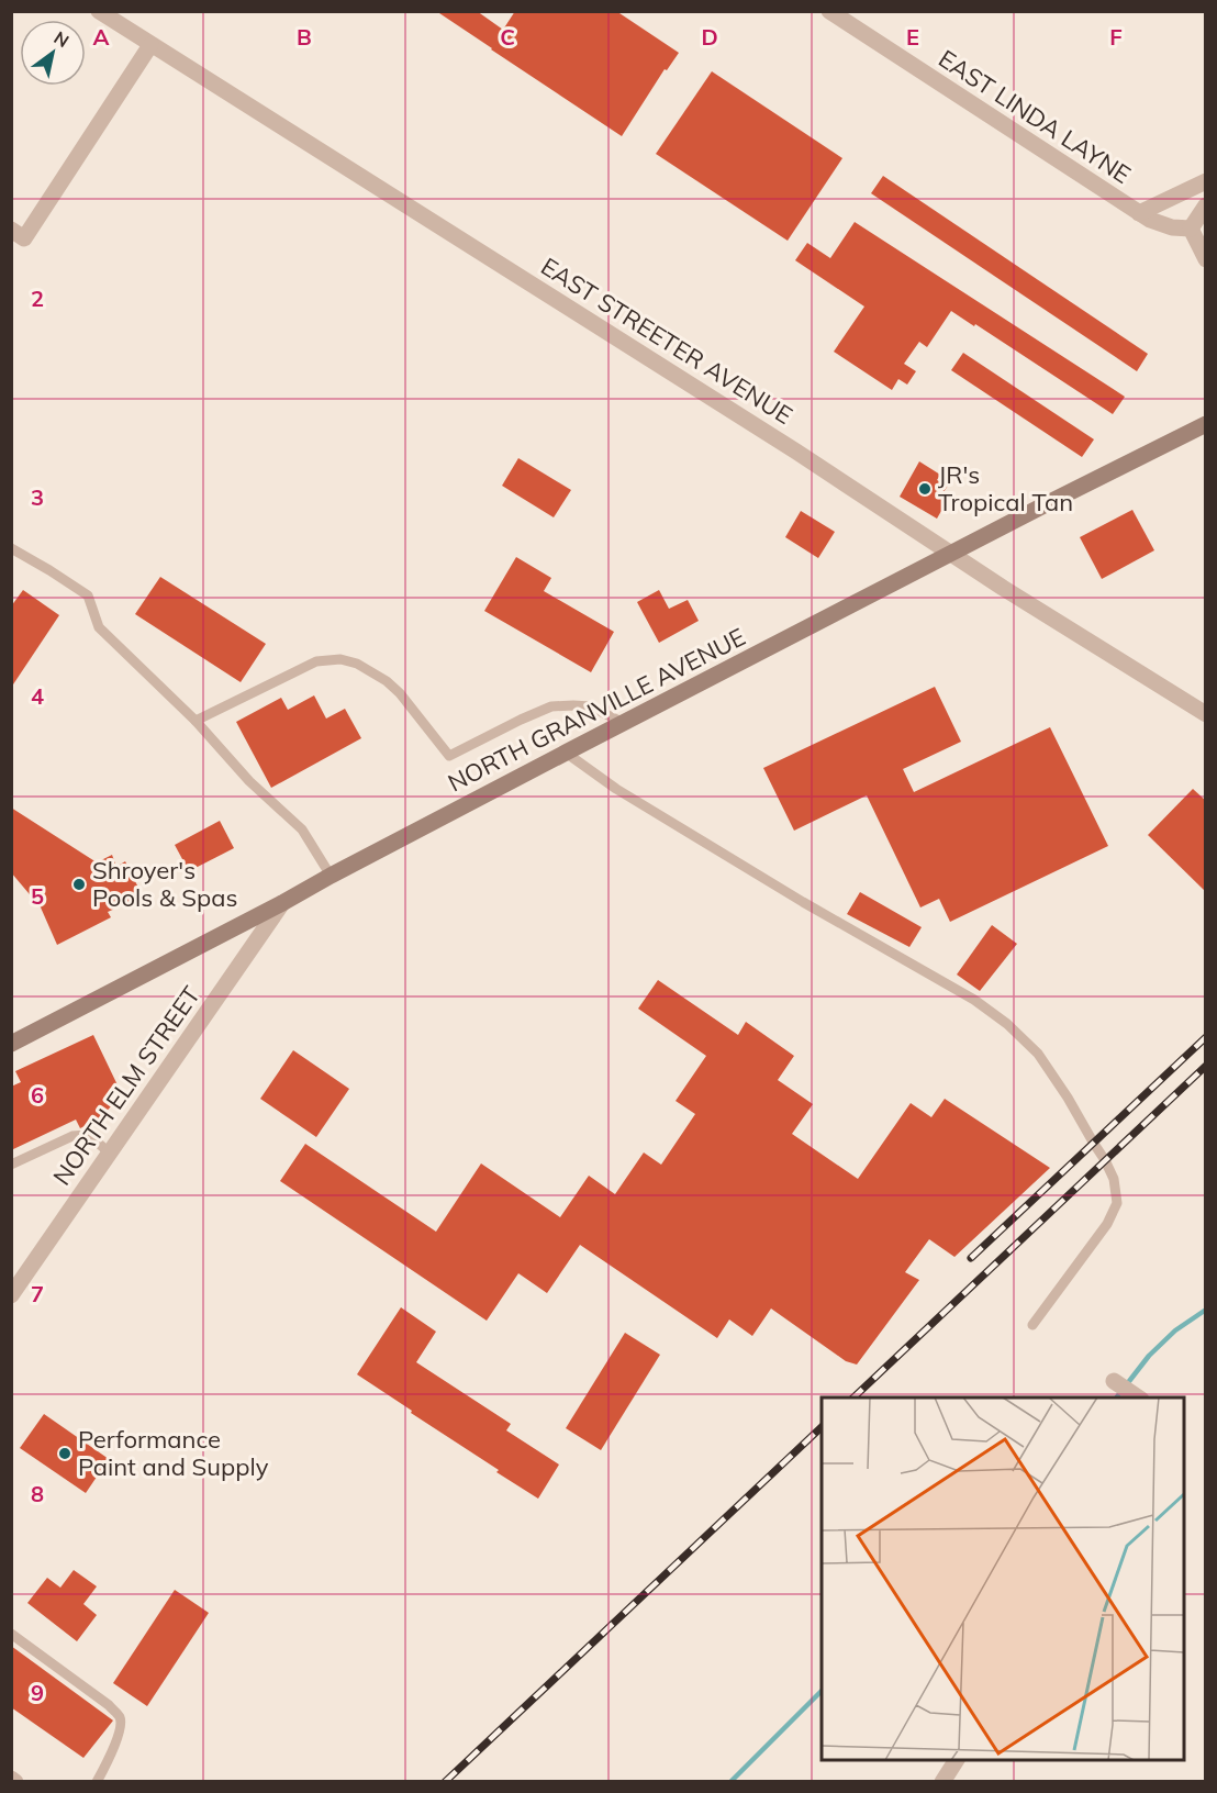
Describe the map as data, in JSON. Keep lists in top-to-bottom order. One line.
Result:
{"streets":{"main road":["NORTH GRANVILLE AVENUE"],"street":["EAST LINDA LAYNE","EAST STREETER AVENUE","NORTH ELM STREET"]},"crossings":[["EAST STREETER AVENUE","NORTH GRANVILLE AVENUE"],["NORTH GRANVILLE AVENUE","NORTH ELM STREET"]],"places":["JR's Tropical Tan","Shroyer's Pools & Spas","Performance Paint and Supply"],"north":"top right","grid":{"columns":["A","B","C","D","E","F"],"rows":["2","3","4","5","6","7","8","9"]}}
